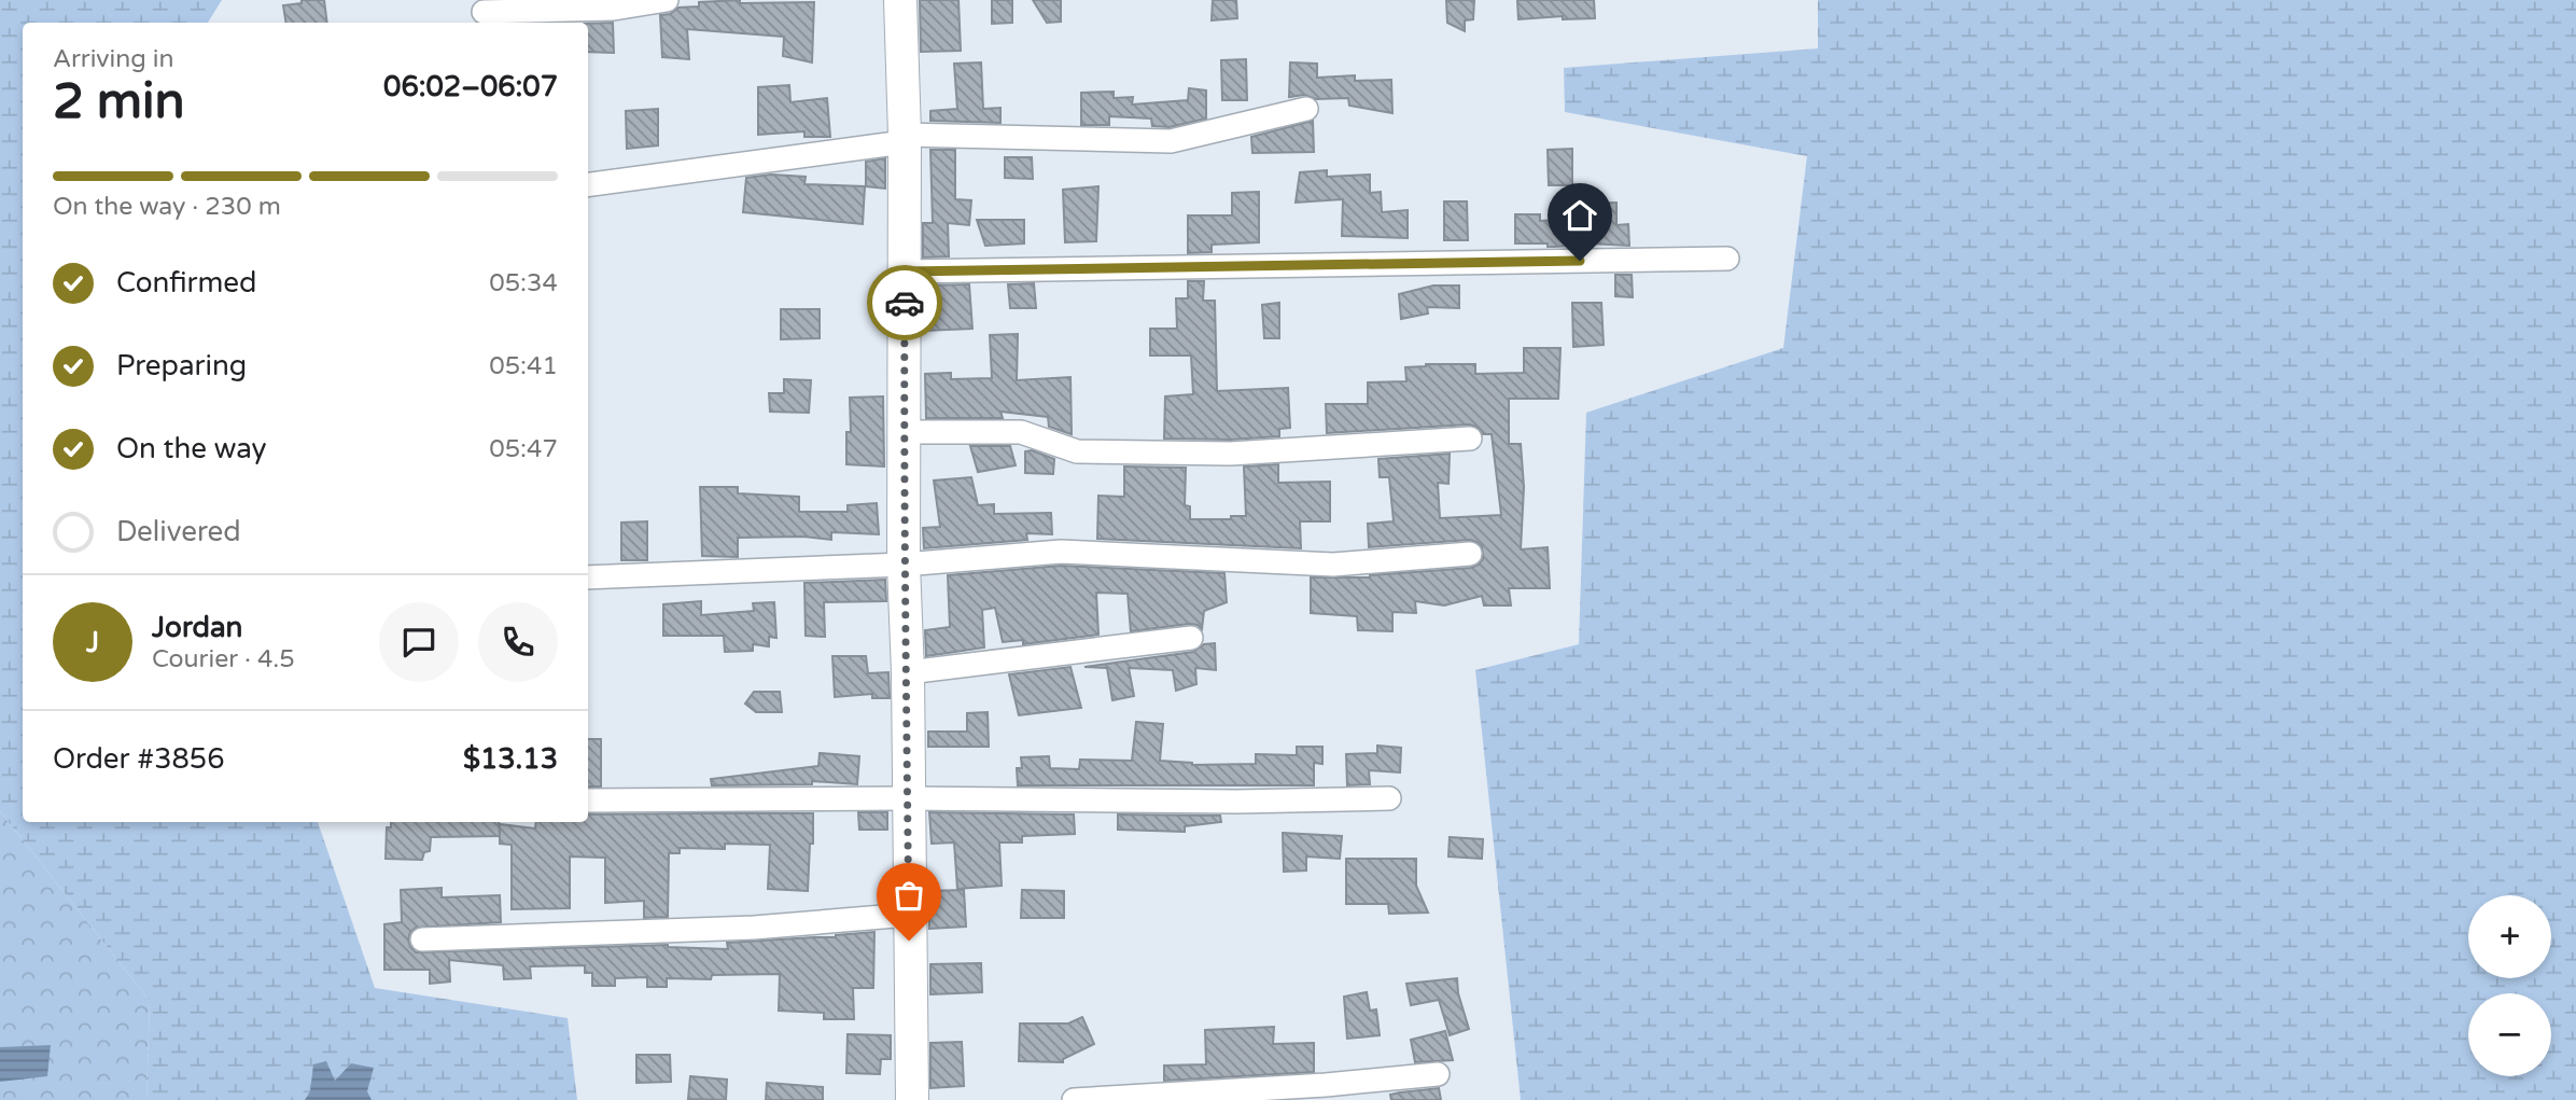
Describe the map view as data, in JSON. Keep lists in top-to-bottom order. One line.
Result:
{"page":{"heading":["2 min","Arriving in","06:02–06:07"],"panel":["Jordan","Courier · 4.5","Order #3856","$13.13"],"bar":"On the way · 230 m","list":[["Confirmed","05:34"],["Preparing","05:41"],["On the way","05:47"],"Delivered"],"round":"J","map_buttons":["+","−"]}}
